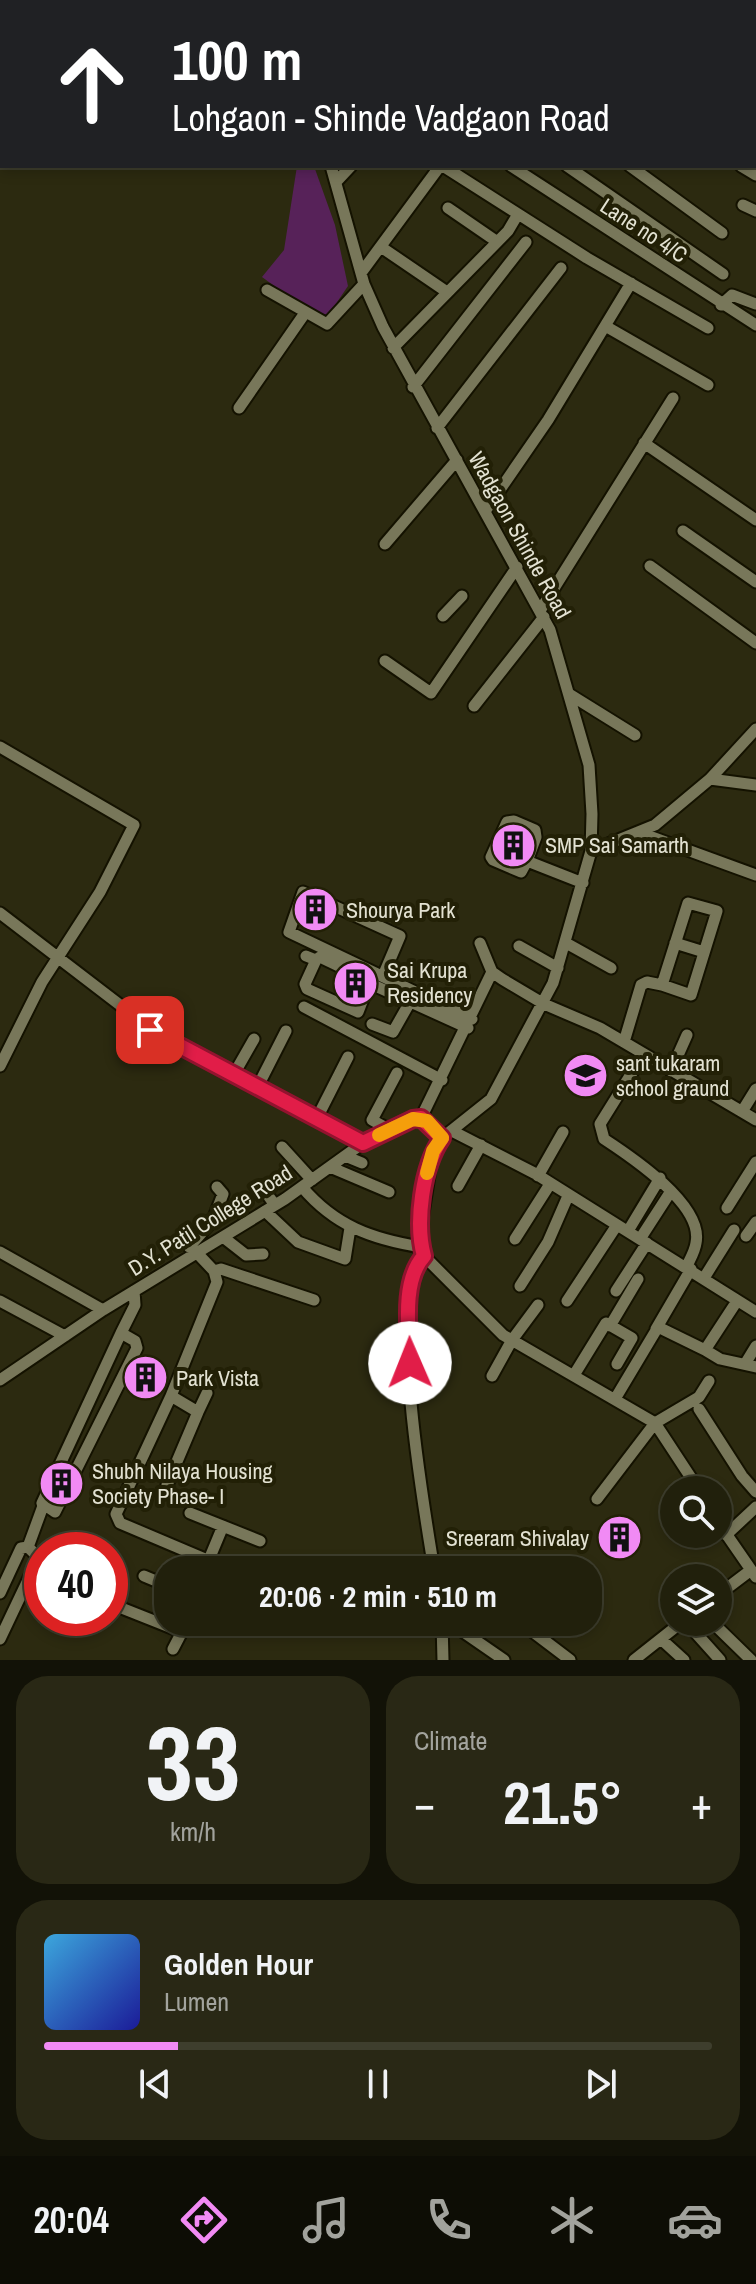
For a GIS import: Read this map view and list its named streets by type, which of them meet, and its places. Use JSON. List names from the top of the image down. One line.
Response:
{"streets":{"street":["Lane no 4/C","Wadgaon Shinde Road","D.Y. Patil College Road"]},"places":{"building":["SMP Sai Samarth","Shourya Park","Sai Krupa Residency","Park Vista","Shubh Nilaya Housing Society Phase- I","Sreeram Shivalay"],"school or university":["sant tukaram school graund"]},"page":{"turn":["100 m","Lohgaon - Shinde Vadgaon Road"],"limit":"40","trip":"20:06 · 2 min · 510 m","tile":[["33","km/h"],"Climate"],"heat":["−","21.5°","+"],"song":["Golden Hour","Lumen"],"tabs":"20:04"}}
